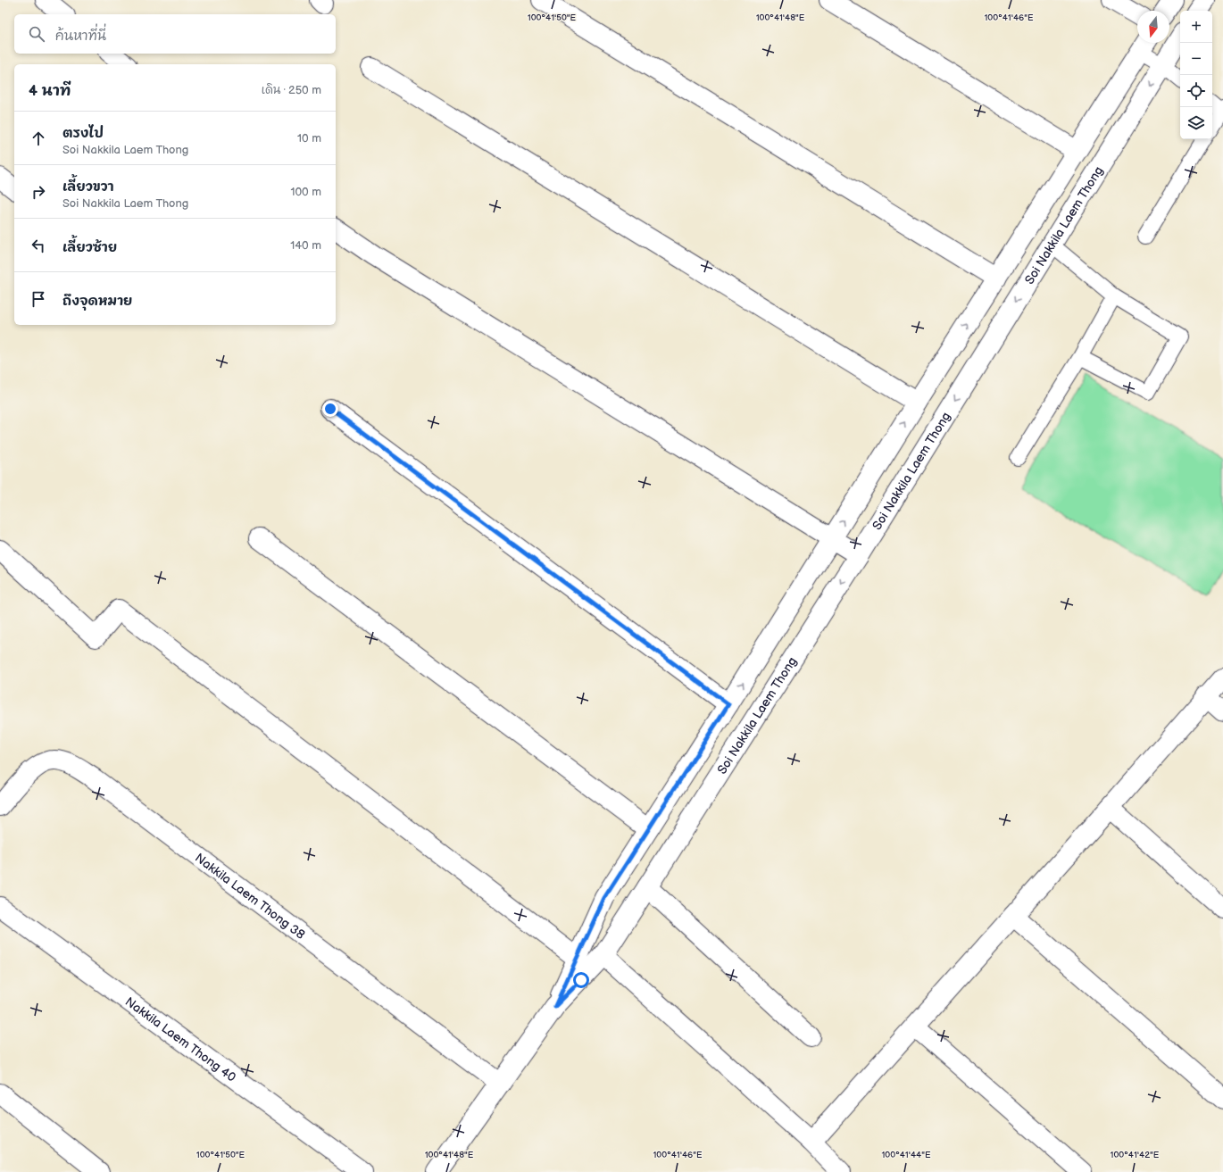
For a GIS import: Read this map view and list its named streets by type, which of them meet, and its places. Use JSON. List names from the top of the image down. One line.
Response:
{"streets":{"street":["Soi Nakkila Laem Thong","Nakkila Laem Thong 38","Nakkila Laem Thong 40"]},"crossings":[["Soi Nakkila Laem Thong","Nakkila Laem Thong 38"]],"north":"bottom","page":{"map_buttons":["+","−"],"search":"ค้นหาที่นี่","heading":["4 นาที","เดิน · 250 m"],"list":[["ตรงไป","Soi Nakkila Laem Thong","10 m"],["เลี้ยวขวา","Soi Nakkila Laem Thong","100 m"],["เลี้ยวซ้าย","140 m"],"ถึงจุดหมาย"]},"coordinates":["100°41'50\"E","100°41'48\"E","100°41'46\"E","100°41'44\"E","100°41'42\"E"]}
